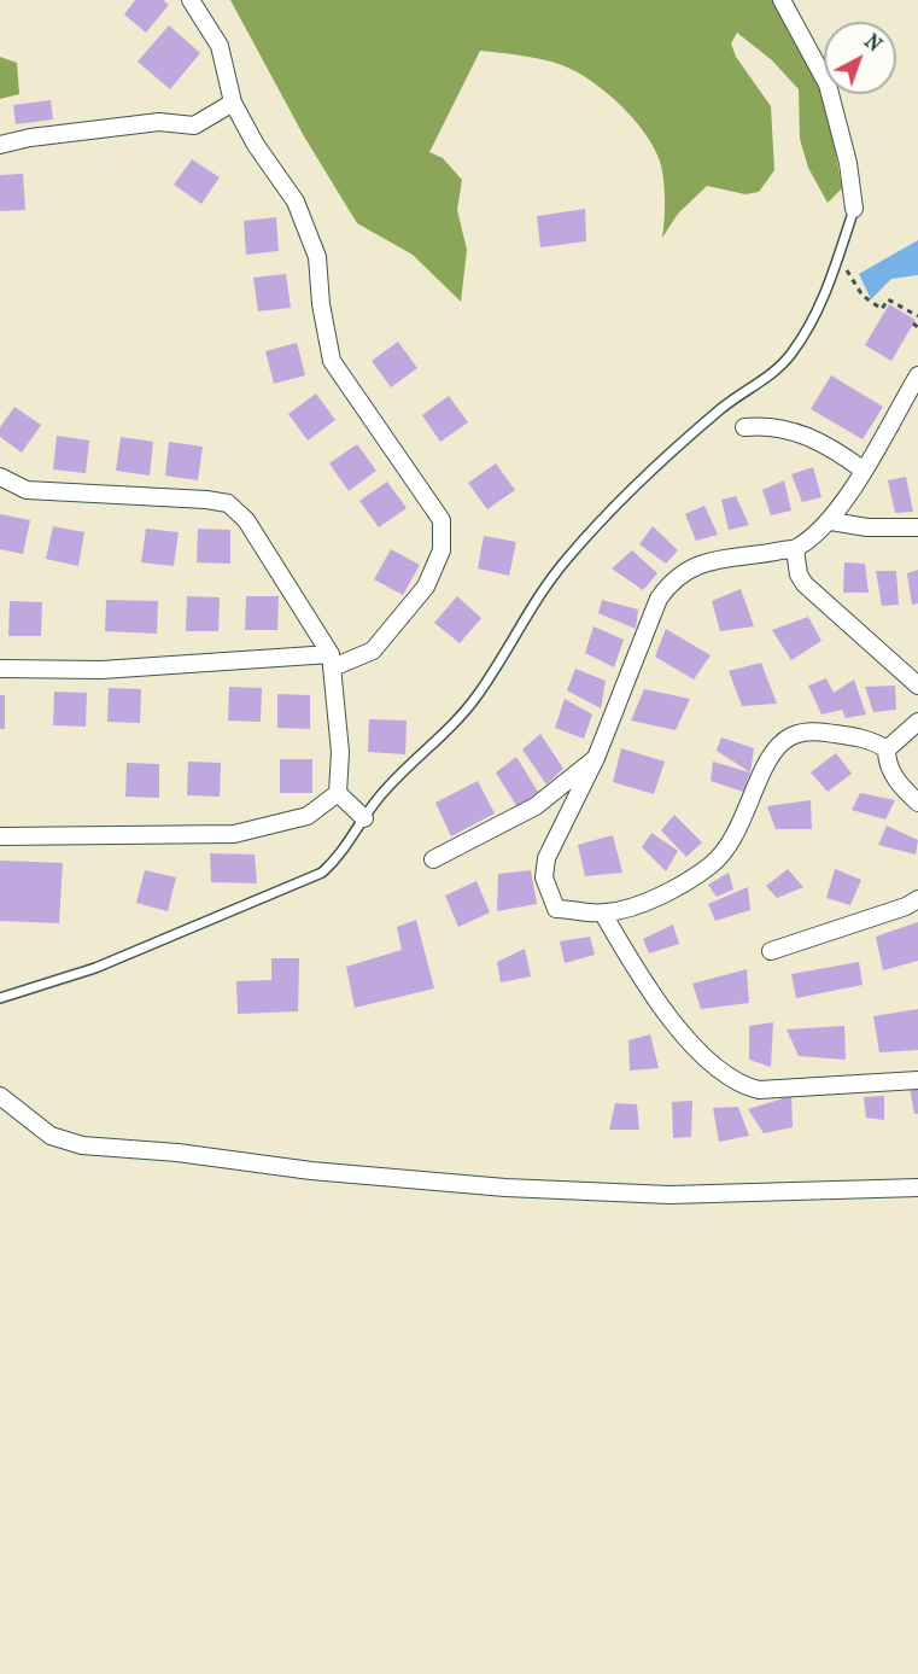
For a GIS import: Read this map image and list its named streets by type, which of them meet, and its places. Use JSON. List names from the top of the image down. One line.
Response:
{"north":"top right"}
